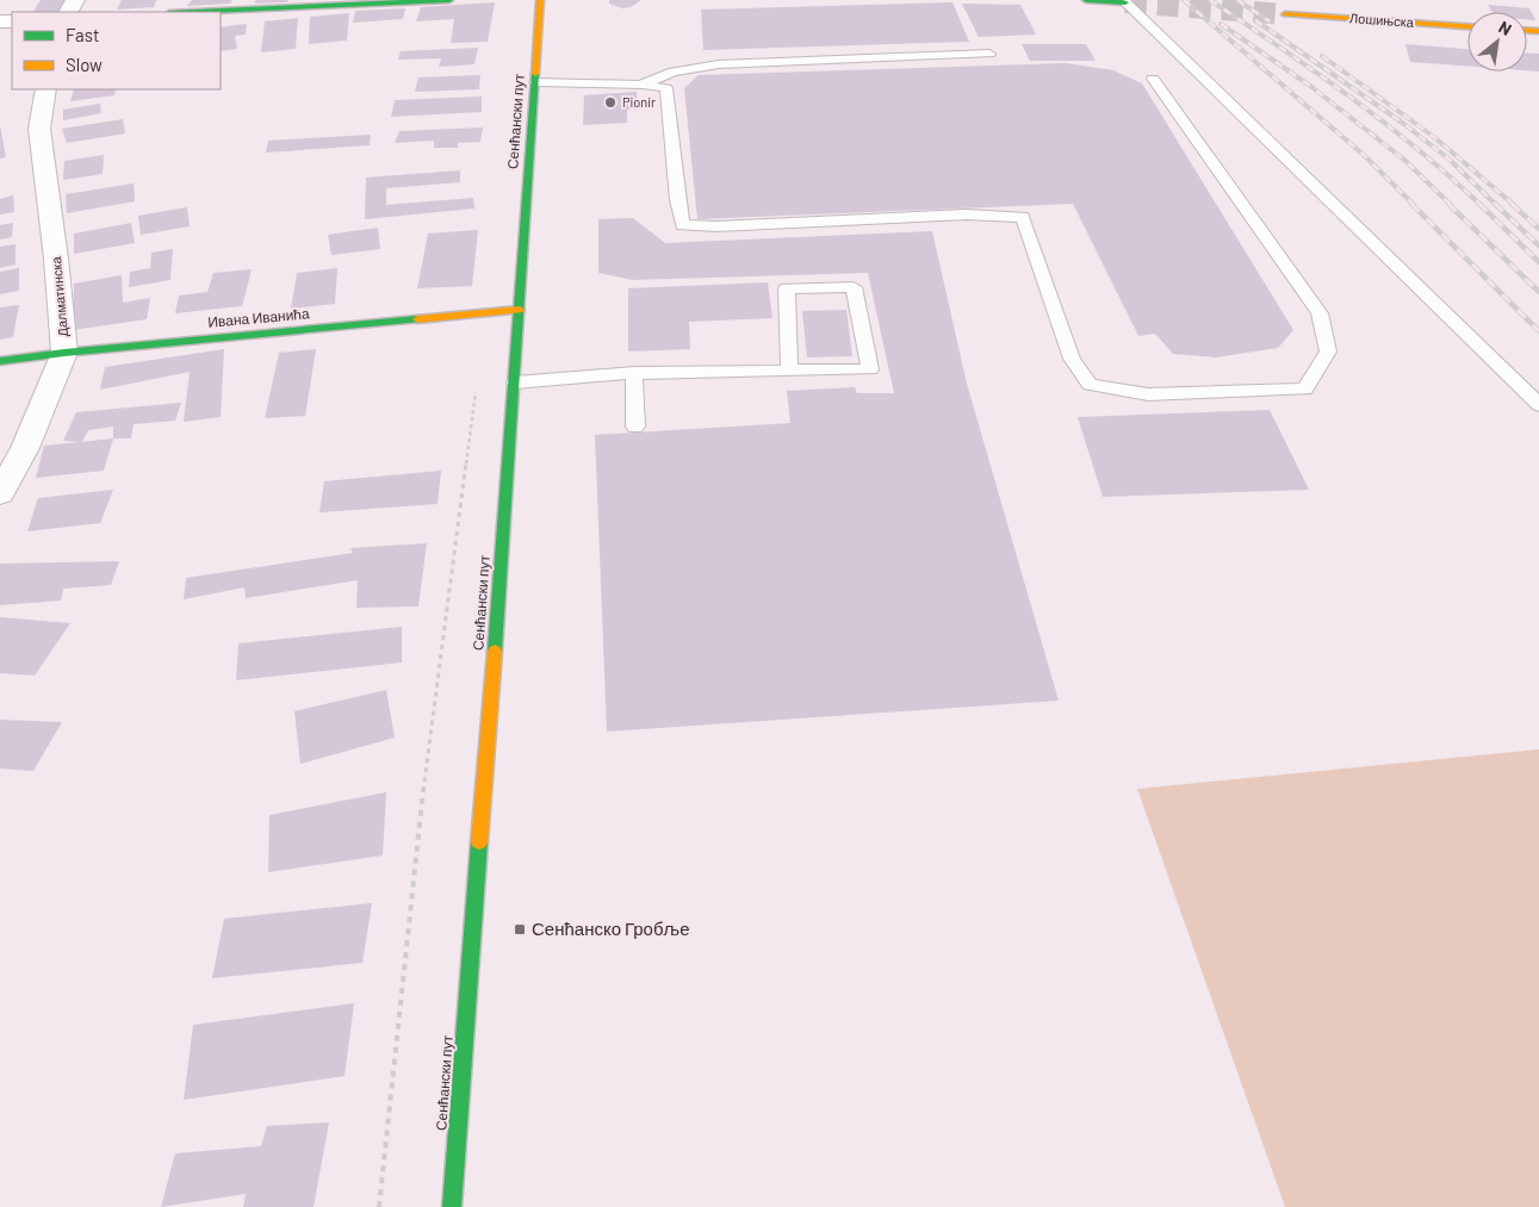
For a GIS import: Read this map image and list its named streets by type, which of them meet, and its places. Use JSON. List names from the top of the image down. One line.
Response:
{"streets":{"main road":["Лошињска","Сенћански пут","Ивана Иванића"],"street":["Далматинска"]},"crossings":[["Сенћански пут","Ивана Иванића"],["Далматинска","Ивана Иванића"]],"places":{"other":["Pionir"],"transit":["Сенћанско Гробље"]},"legend":["Fast","Slow"],"north":"top right"}
